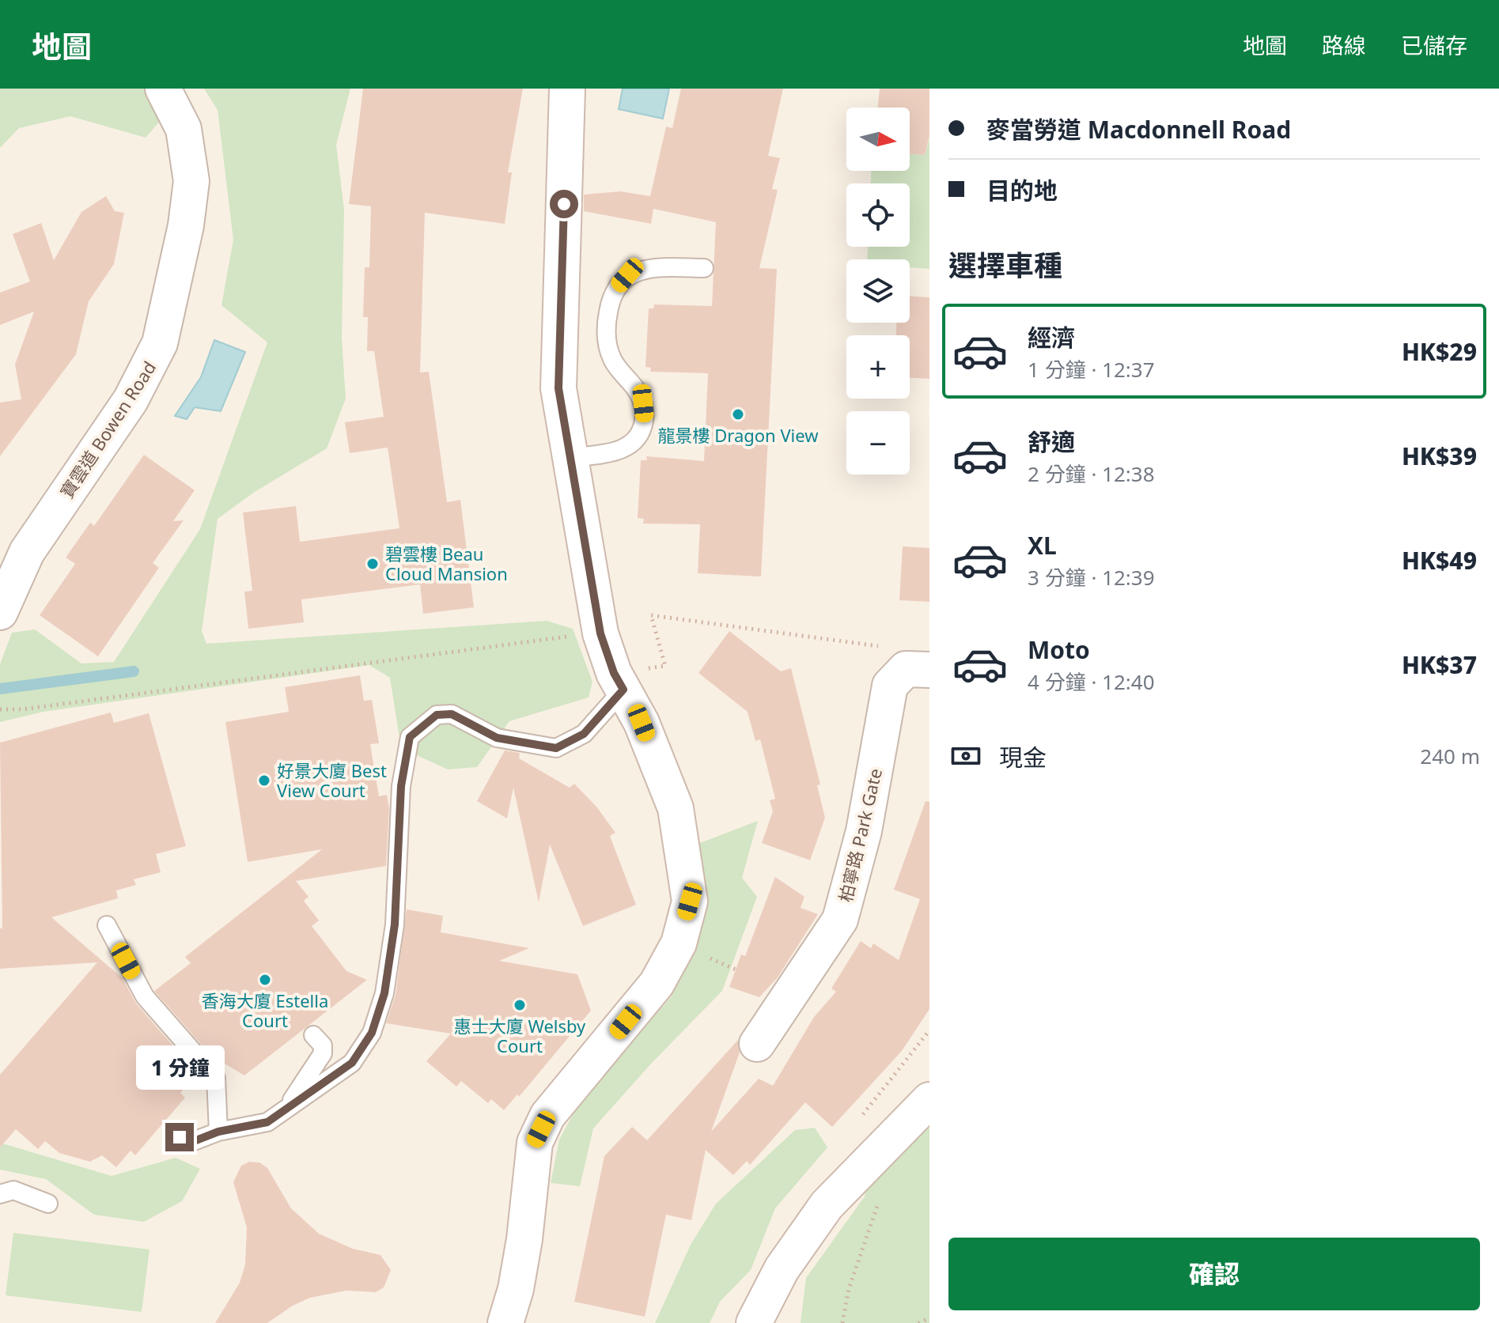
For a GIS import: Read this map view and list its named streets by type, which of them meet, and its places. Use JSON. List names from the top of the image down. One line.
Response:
{"streets":{"street":["寶雲道 Bowen Road","柏寧路 Park Gate"]},"places":["龍景樓 Dragon View","碧雲樓 Beau Cloud Mansion","好景大廈 Best View Court","香海大廈 Estella Court","惠士大廈 Welsby Court"],"north":"right","page":{"header":"地圖","nav":["地圖","路線","已儲存"],"banner":["麥當勞道 Macdonnell Road","目的地"],"map_buttons":["+","−"],"heading":"選擇車種","list":[{"name":"經濟","note":"1 分鐘 · 12:37","value":"HK$29"},{"name":"舒適","note":"2 分鐘 · 12:38","value":"HK$39"},{"name":"XL","note":"3 分鐘 · 12:39","value":"HK$49"},{"name":"Moto","note":"4 分鐘 · 12:40","value":"HK$37"}],"pay":["現金","240 m"],"bubble":"1 分鐘","buttons":"確認"}}
